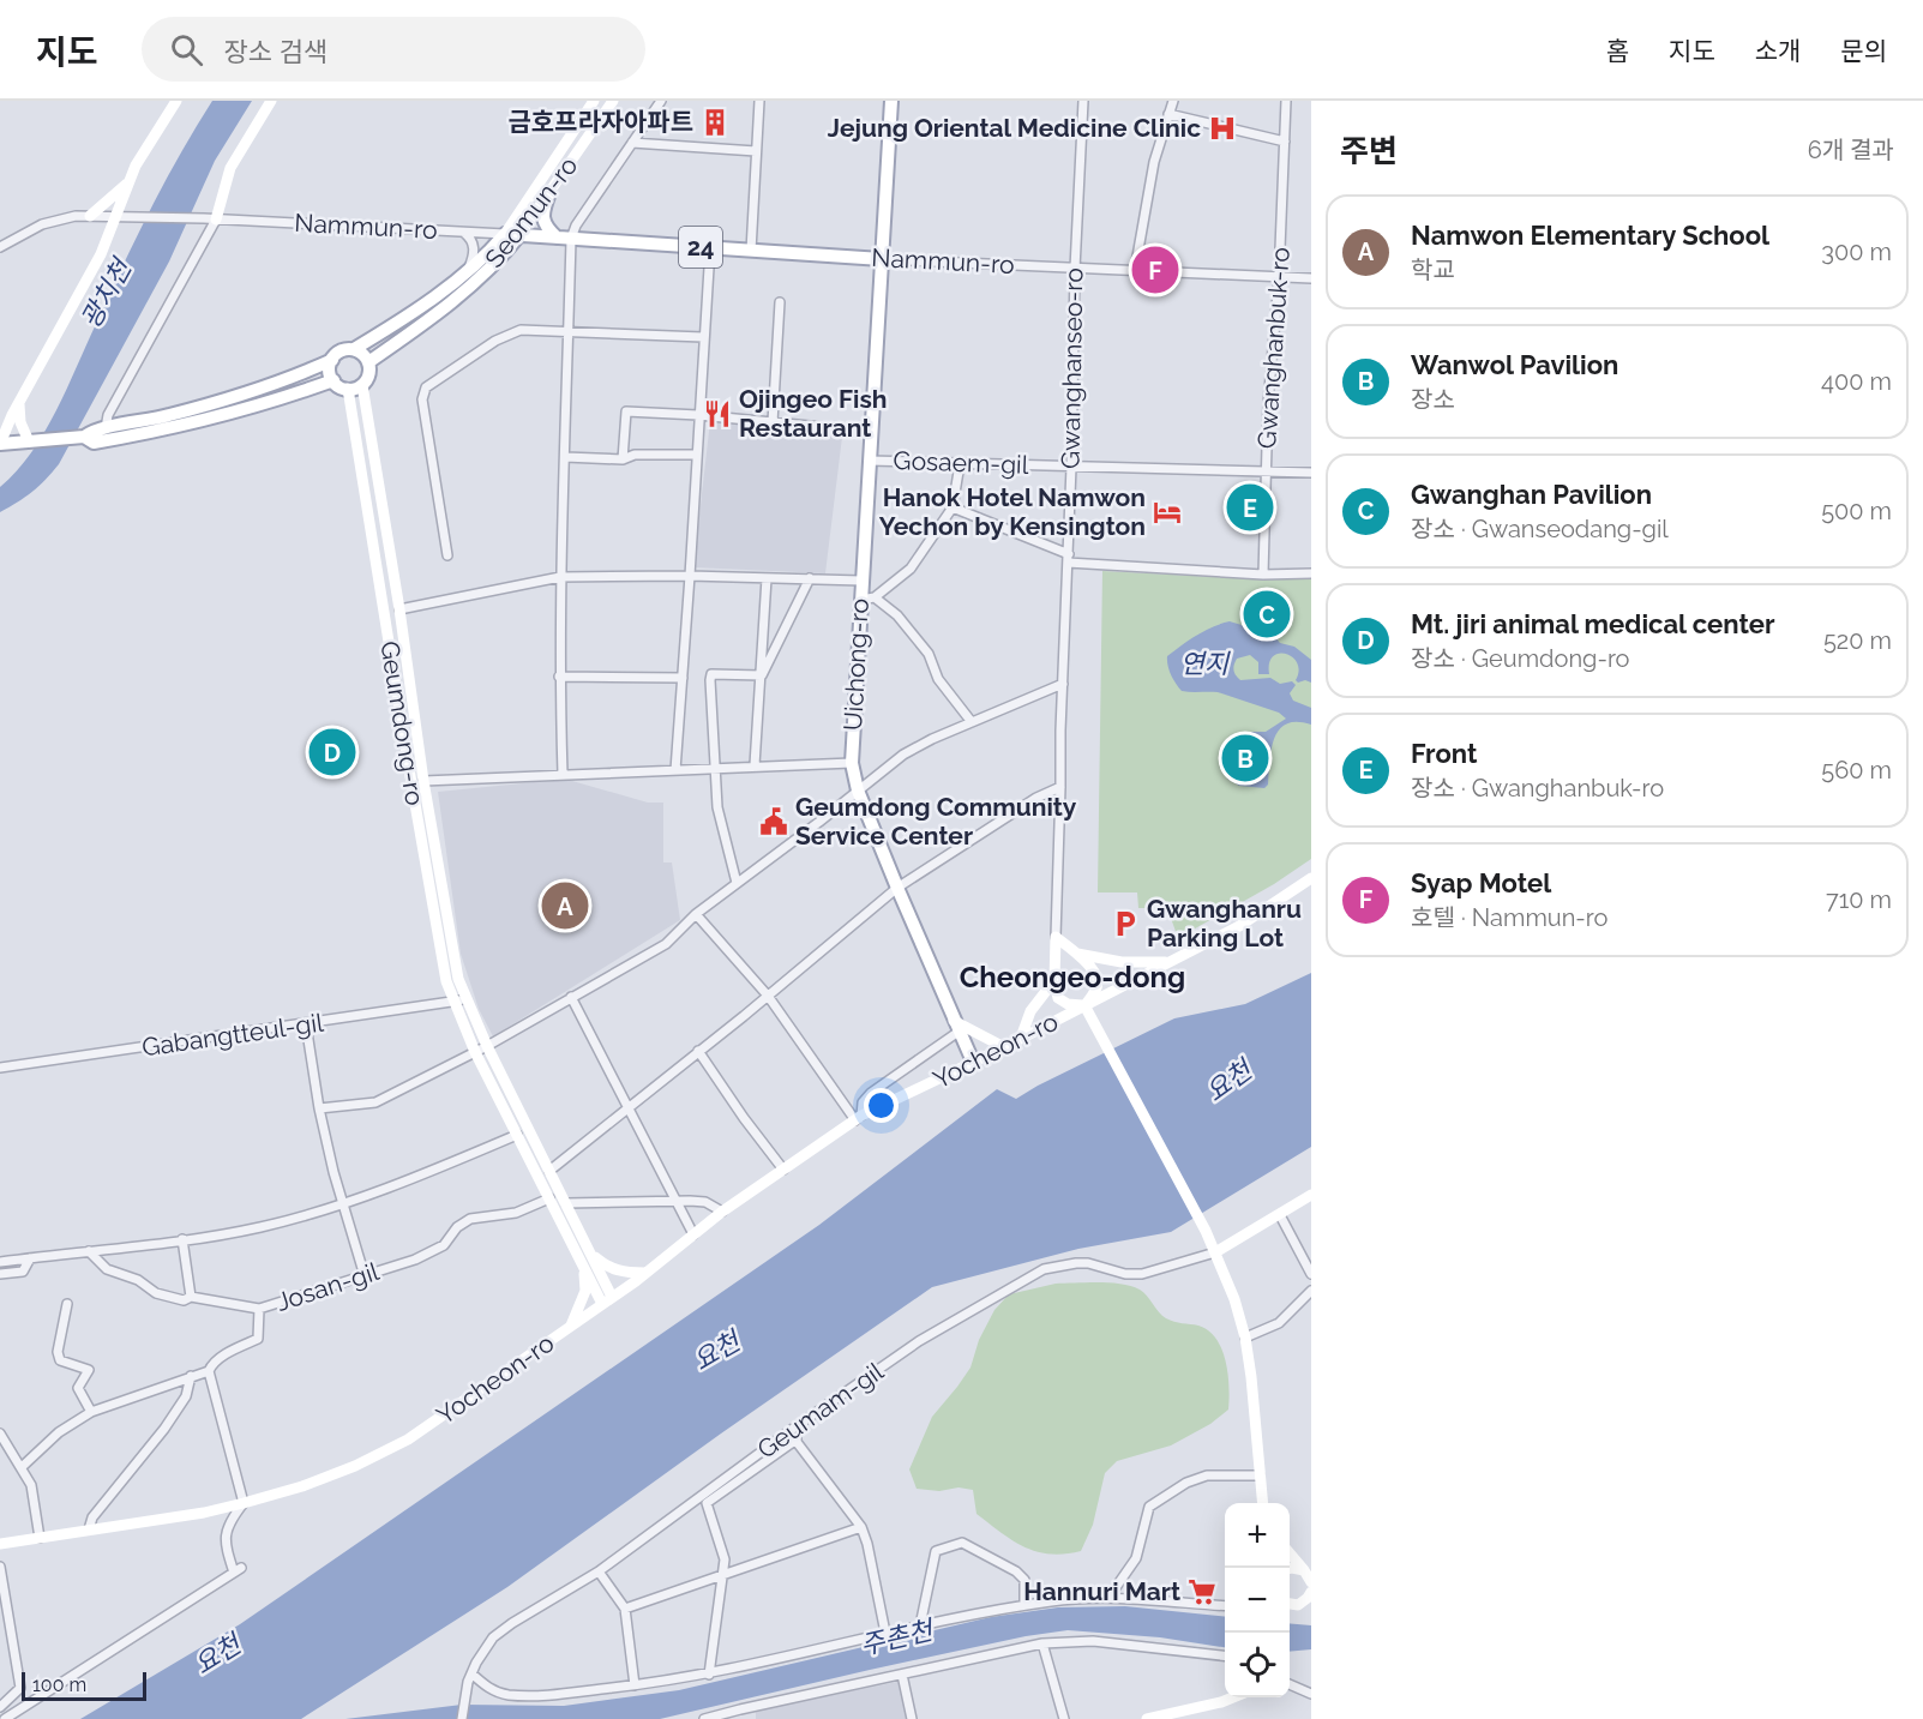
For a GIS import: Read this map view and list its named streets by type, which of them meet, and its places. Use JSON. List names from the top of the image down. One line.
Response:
{"streets":{"main road":["Seomun-ro","Nammun-ro","24","Uichong-ro","Geumdong-ro"],"street":["Gwanghanbuk-ro","Gwanghanseo-ro","Gosaem-gil","Gabangtteul-gil","Yocheon-ro","Josan-gil","Geumam-gil"]},"crossings":[["Seomun-ro","Nammun-ro"],["Seomun-ro","Geumdong-ro"],["Nammun-ro","Gwanghanbuk-ro"],["Nammun-ro","Gwanghanseo-ro"],["Nammun-ro","Uichong-ro"],["Gwanghanbuk-ro","Gosaem-gil"],["Gwanghanseo-ro","Gosaem-gil"],["Gosaem-gil","Uichong-ro"],["Uichong-ro","Yocheon-ro"],["Geumdong-ro","Gabangtteul-gil"],["Geumdong-ro","Yocheon-ro"],["Geumdong-ro","Josan-gil"]],"districts":["Cheongeo-dong"],"water":["광치천","연지","요천","주촌천"],"places":{"building":["금호프라자아파트"],"hospital":["Jejung Oriental Medicine Clinic"],"restaurant":["Ojingeo Fish Restaurant"],"hotel":["Hanok Hotel Namwon Yechon by Kensington"],"public building":["Geumdong Community Service Center"],"parking":["Gwanghanru Parking Lot"],"supermarket":["Hannuri Mart"]},"scale_bar":"100 m","page":{"header":"지도","search":"장소 검색","nav":["홈","지도","소개","문의"],"heading":["주변","6개 결과"],"list":[{"mark":"A","name":"Namwon Elementary School","note":"학교","value":"300 m"},{"mark":"B","name":"Wanwol Pavilion","note":"장소","value":"400 m"},{"mark":"C","name":"Gwanghan Pavilion","note":"장소 · Gwanseodang-gil","value":"500 m"},{"mark":"D","name":"Mt. jiri animal medical center","note":"장소 · Geumdong-ro","value":"520 m"},{"mark":"E","name":"Front","note":"장소 · Gwanghanbuk-ro","value":"560 m"},{"mark":"F","name":"Syap Motel","note":"호텔 · Nammun-ro","value":"710 m"}],"pins":["F","E","C","D","B","A"],"map_buttons":["+","−"],"scale":"100 m"}}
